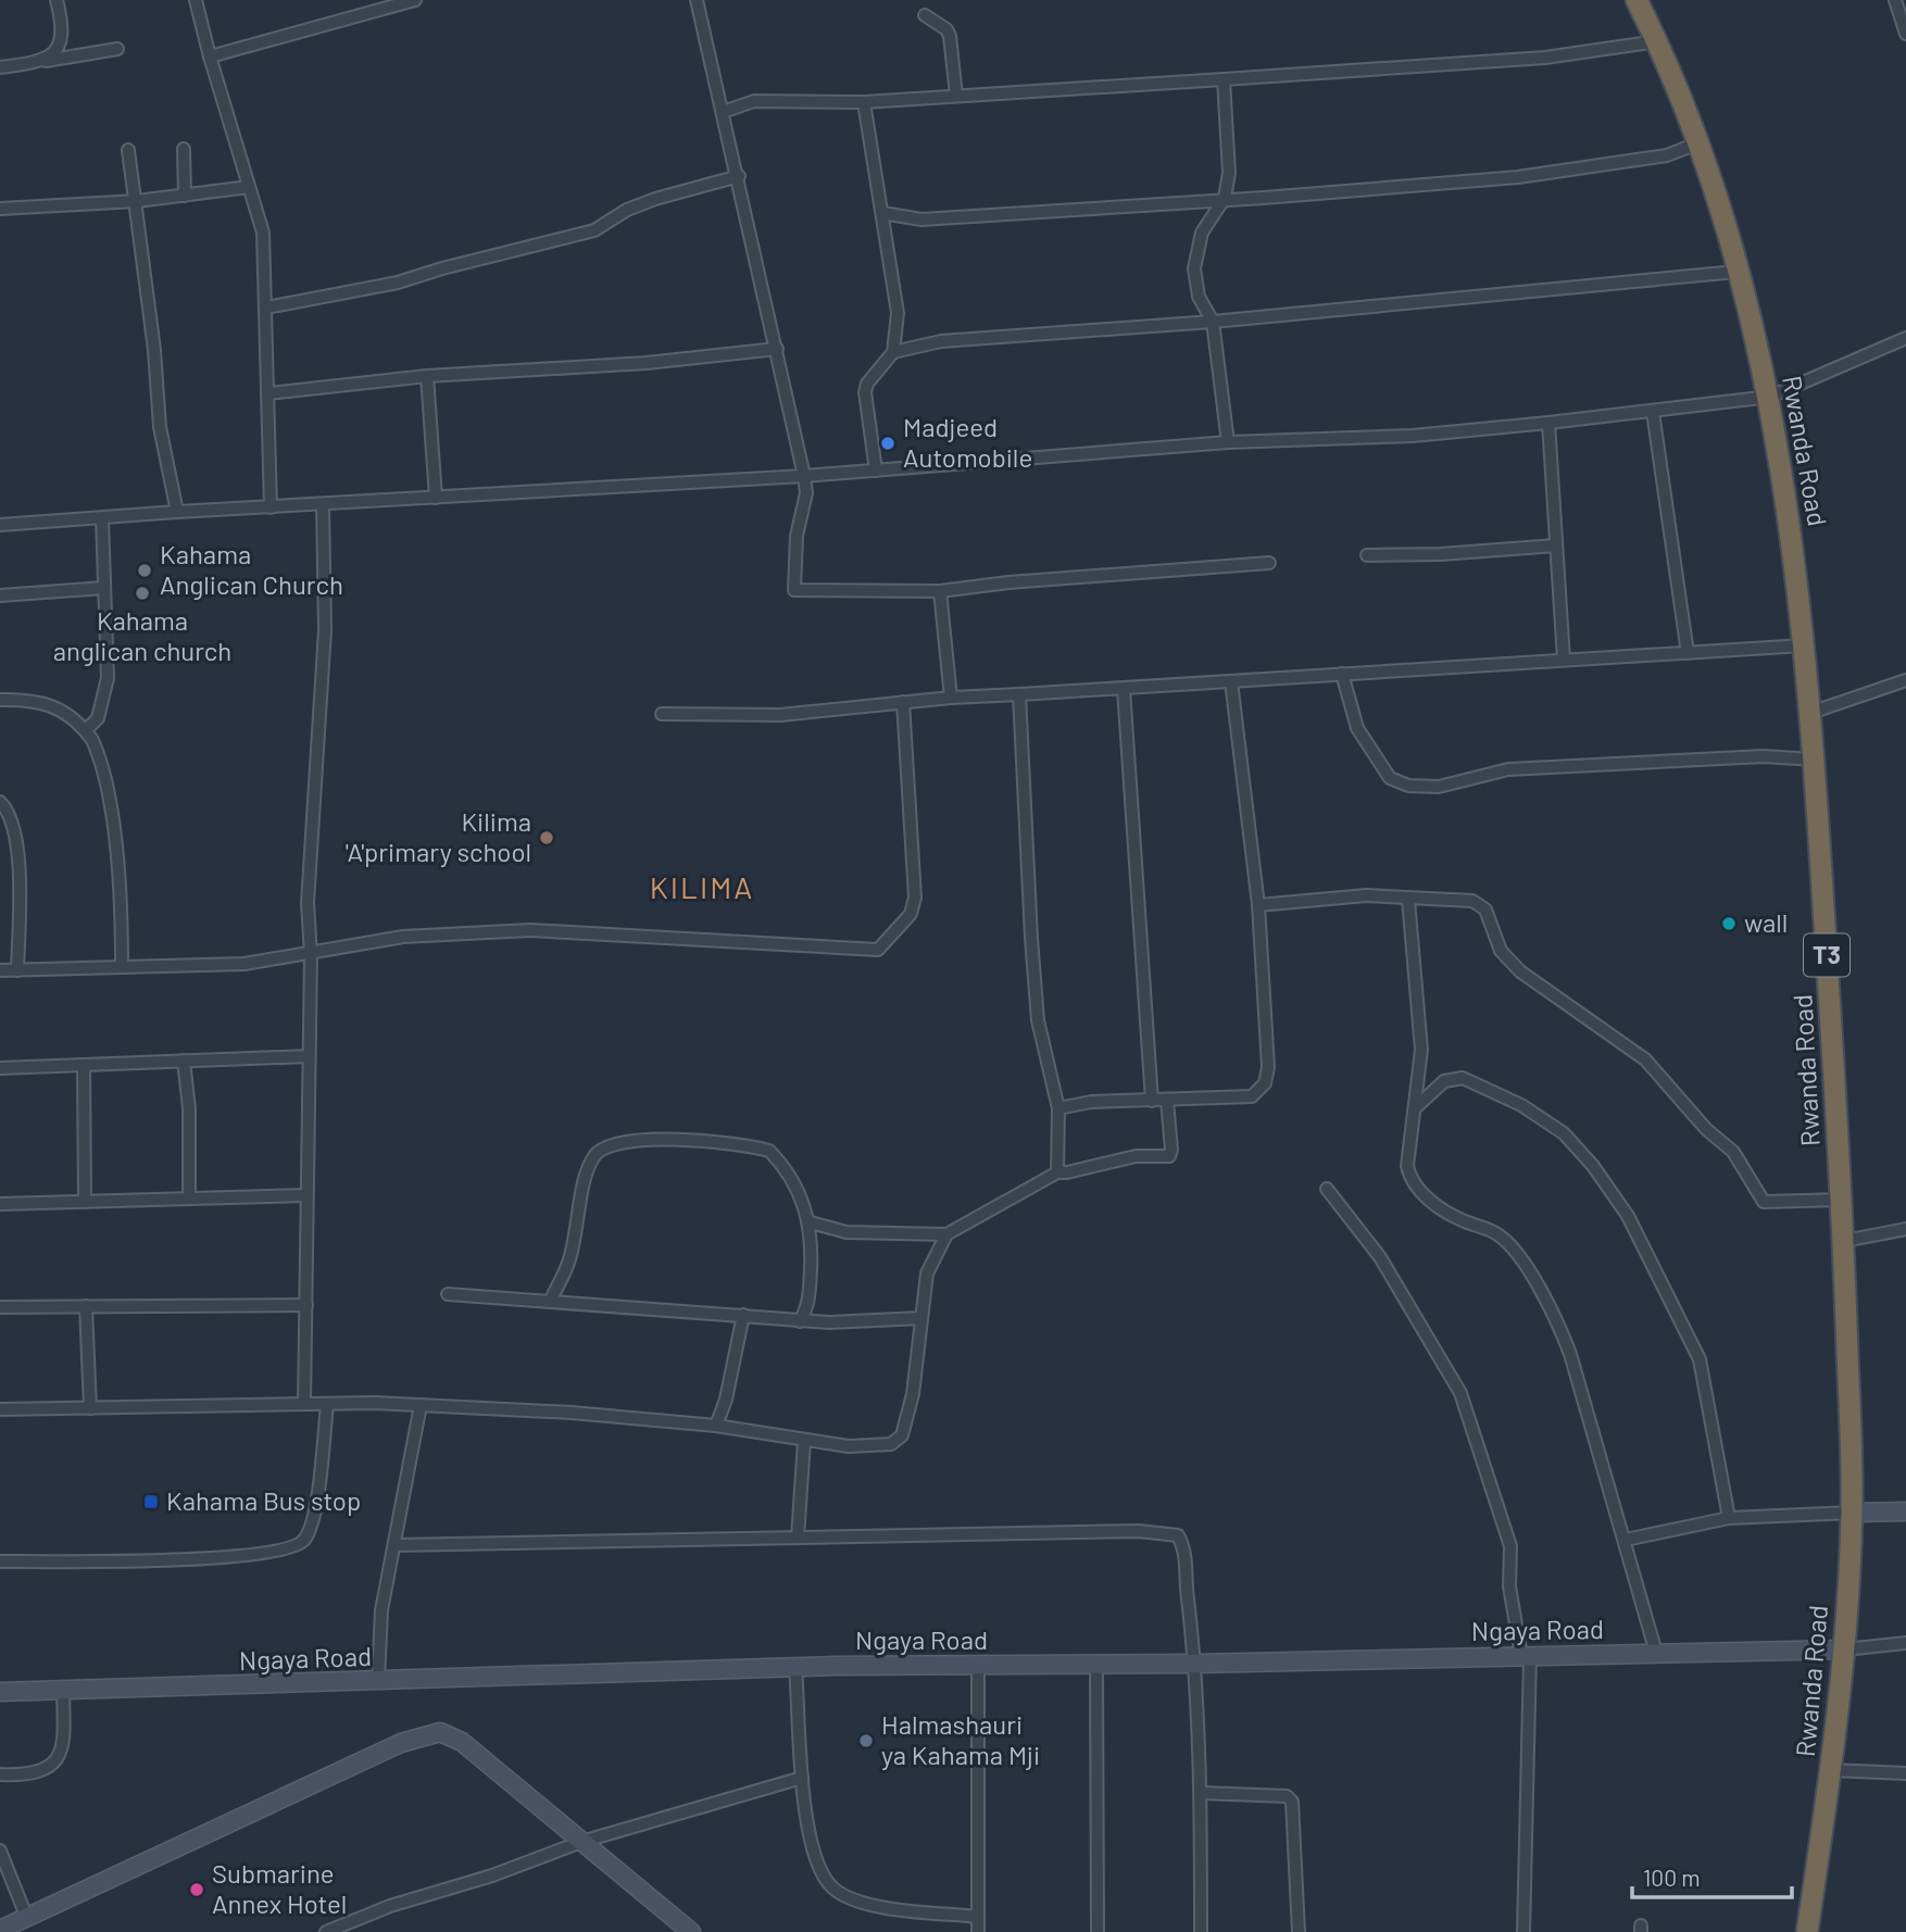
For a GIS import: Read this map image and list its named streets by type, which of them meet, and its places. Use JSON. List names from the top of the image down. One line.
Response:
{"streets":{"highway":["Rwanda Road","T3"],"street":["Ngaya Road"]},"crossings":[["Rwanda Road","Ngaya Road"]],"districts":["KILIMA"],"places":{"other":["Madjeed Automobile","Kahama Anglican Church","Kahama anglican church","Kilima 'A'primary school","wall","Halmashauri ya Kahama Mji","Submarine Annex Hotel"],"transit":["Kahama Bus stop"]},"scale_bar":"100 m"}
